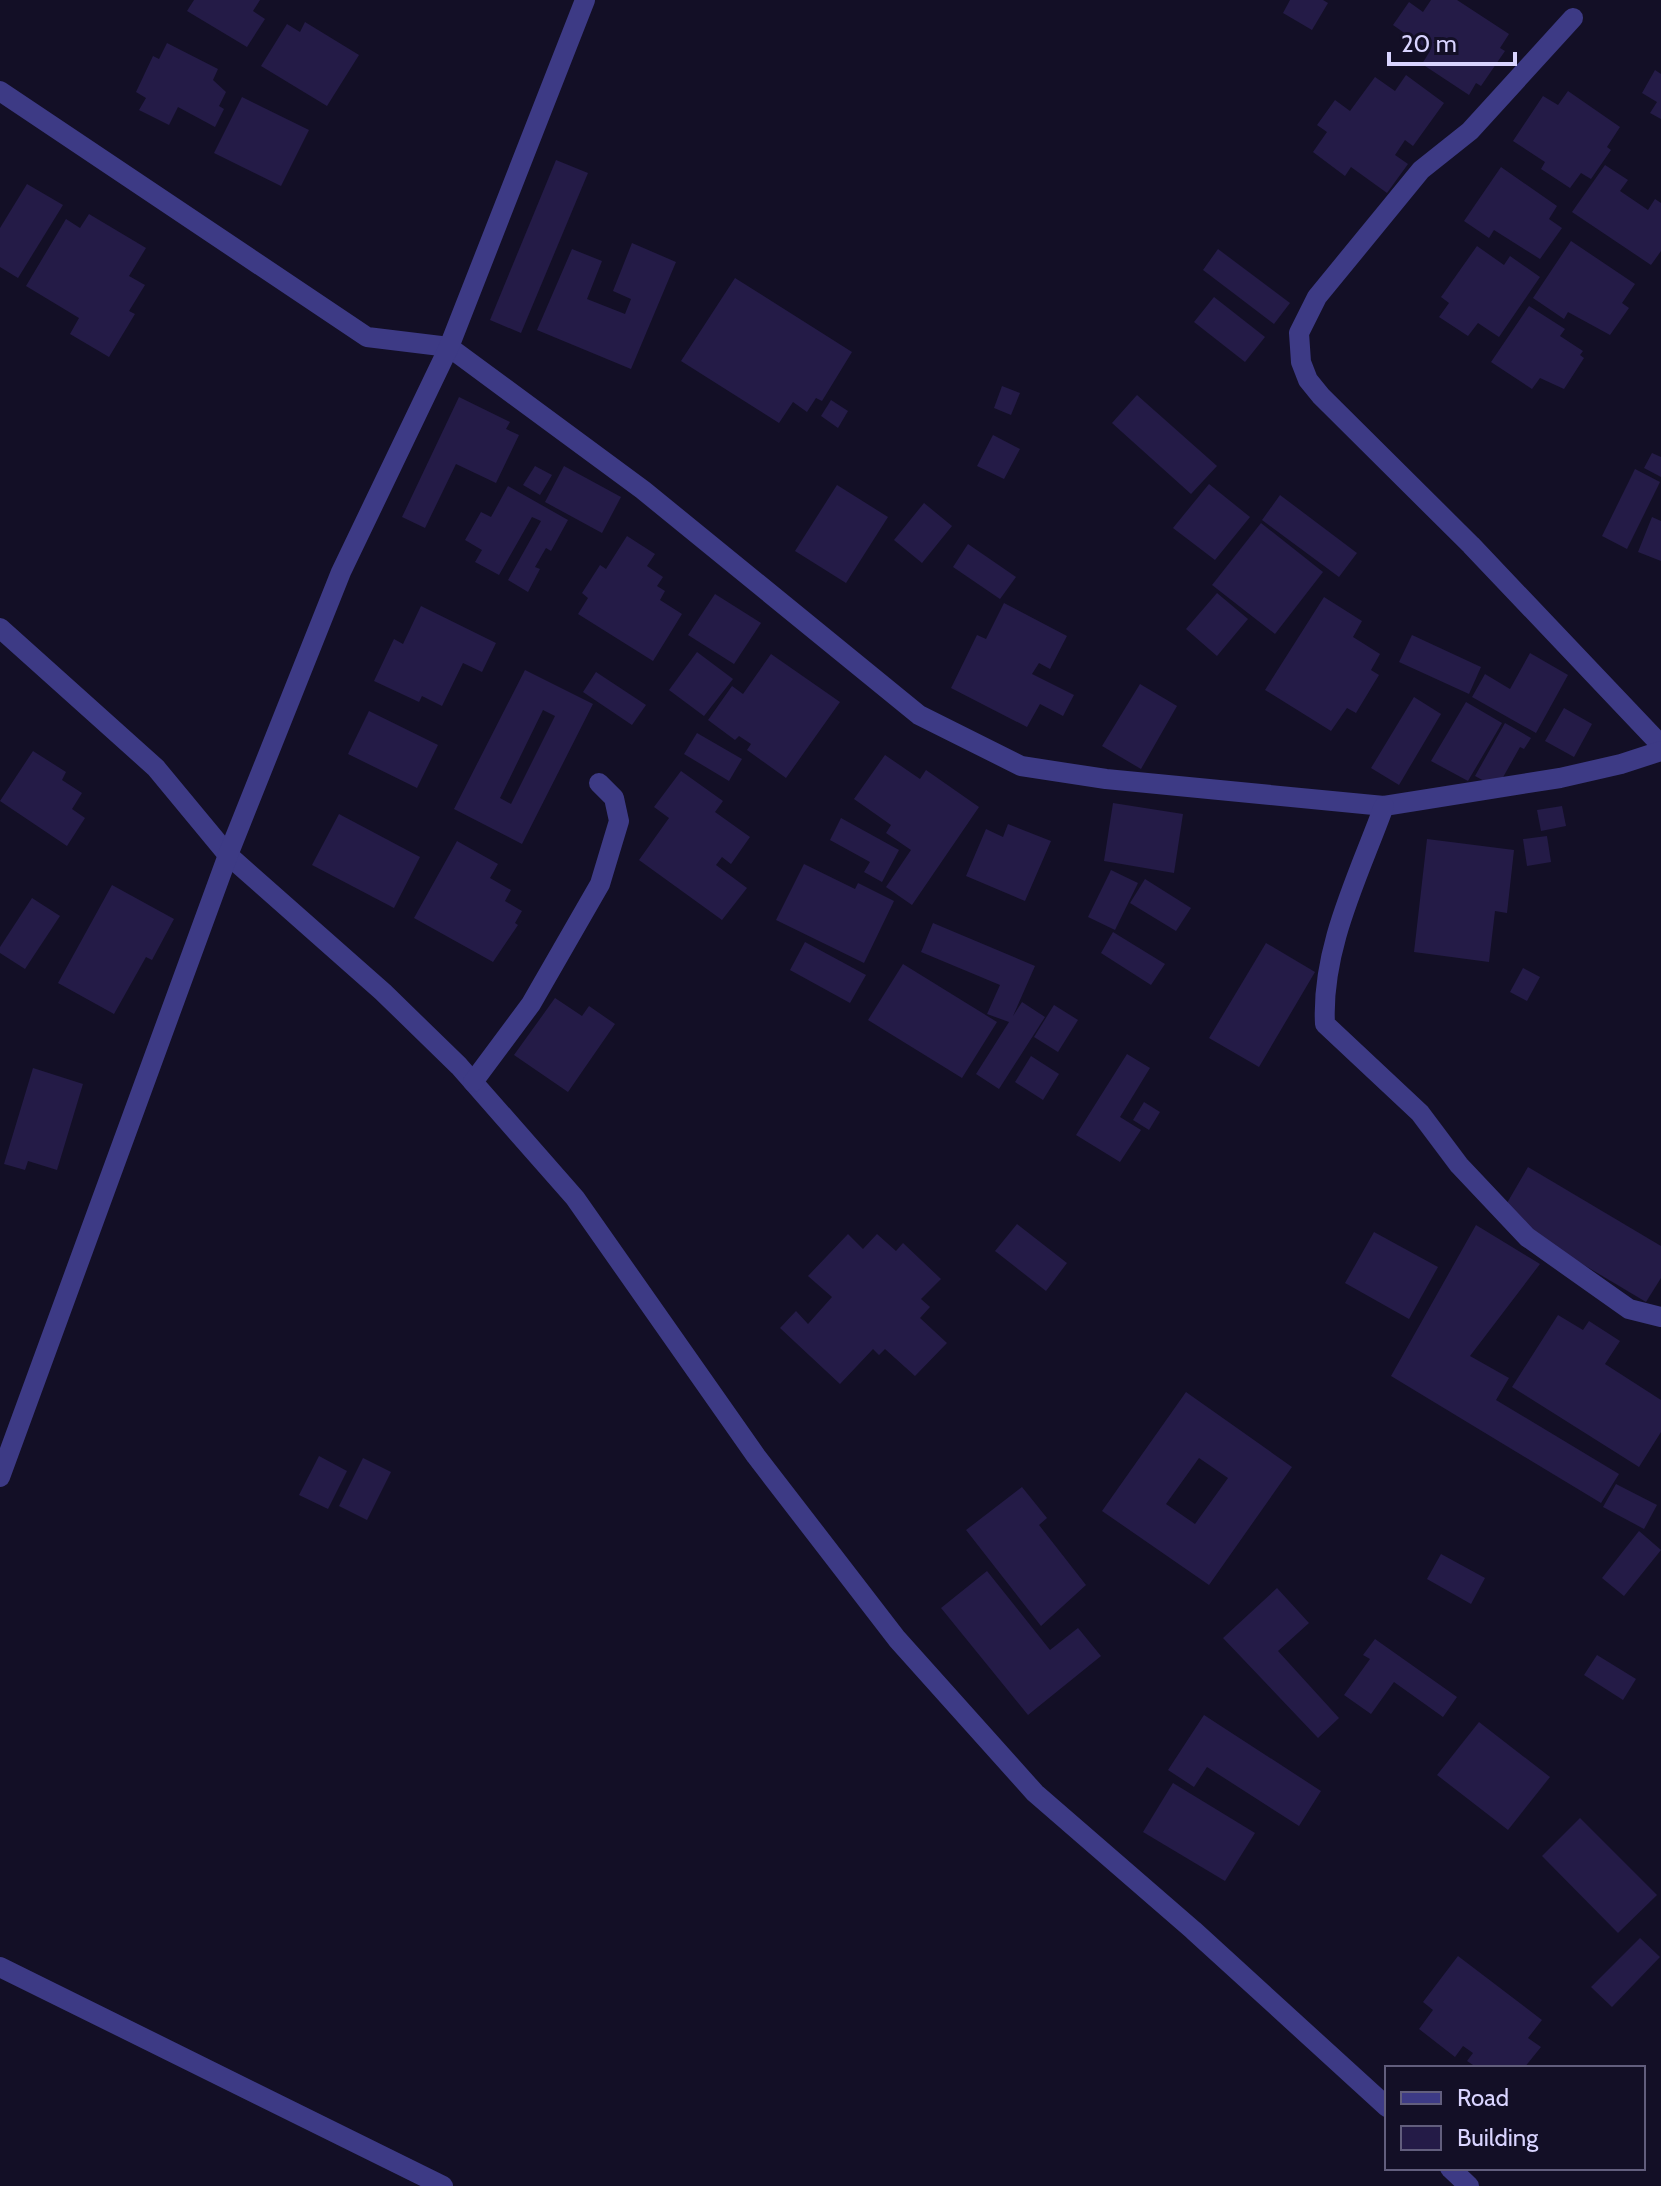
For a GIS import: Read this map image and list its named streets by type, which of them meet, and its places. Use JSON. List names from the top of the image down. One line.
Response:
{"legend":["Road","Building"],"scale_bar":"20 m"}
